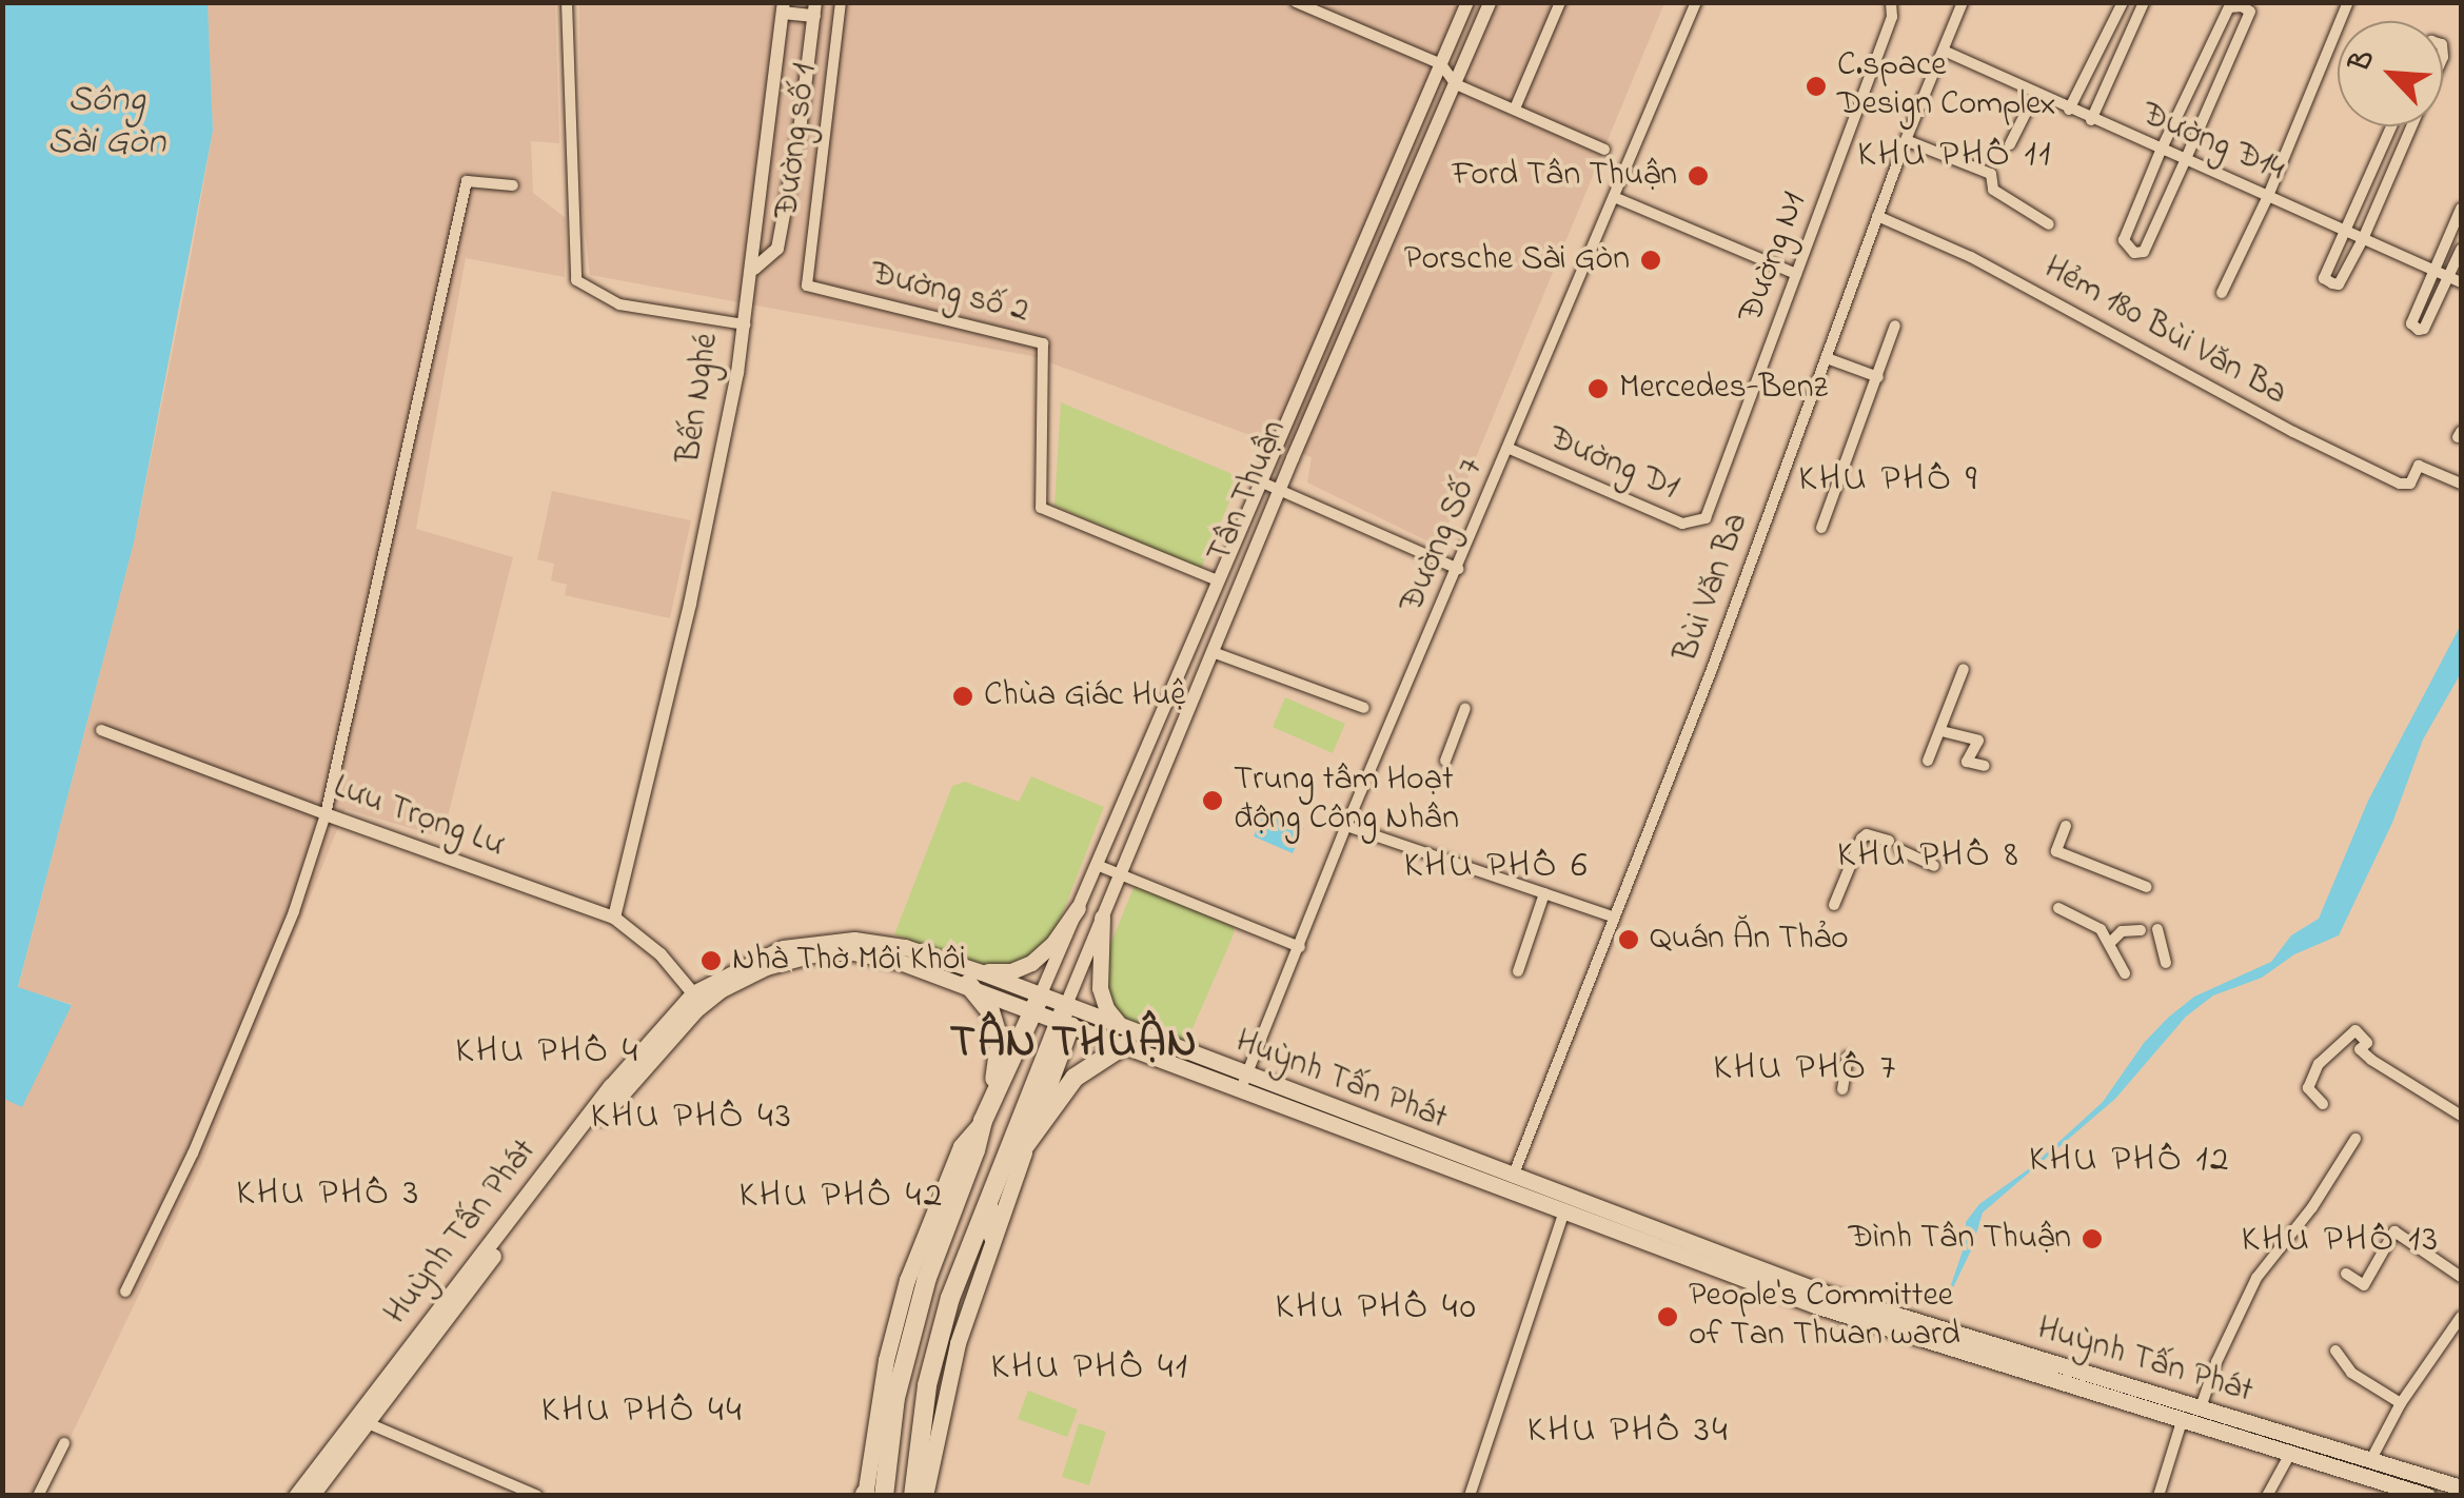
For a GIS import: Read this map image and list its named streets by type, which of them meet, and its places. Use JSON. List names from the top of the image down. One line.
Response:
{"streets":{"main road":["Huỳnh Tấn Phát"],"street":["Đường số 1","Đường Đ14","Đường N1","Đường số 2","Hẻm 180 Bùi Văn Ba","Bến Nghé","Đường D1","Tân Thuận","Đường Số 7","Bùi Văn Ba","Lưu Trọng Lư"]},"crossings":[["Đường số 1","Đường số 2"],["Đường Đ14","Bùi Văn Ba"],["Đường N1","Đường D1"],["Đường số 2","Tân Thuận"],["Hẻm 180 Bùi Văn Ba","Bùi Văn Ba"],["Bến Nghé","Lưu Trọng Lư"],["Đường D1","Đường Số 7"],["Tân Thuận","Huỳnh Tấn Phát"],["Đường Số 7","Huỳnh Tấn Phát"],["Bùi Văn Ba","Huỳnh Tấn Phát"],["Lưu Trọng Lư","Huỳnh Tấn Phát"]],"districts":["KHU PHỐ 11","KHU PHỐ 9","KHU PHỐ 8","KHU PHỐ 6","TÂN THUẬN","KHU PHỐ 4","KHU PHỐ 7","KHU PHỐ 43","KHU PHỐ 12","KHU PHỐ 3","KHU PHỐ 42","KHU PHỐ 13","KHU PHỐ 40","KHU PHỐ 41","KHU PHỐ 44","KHU PHỐ 34"],"water":["Sông Sài Gòn"],"places":["C.space Design Complex","Ford Tân Thuận","Porsche Sài Gòn","Mercedes-Benz","Chùa Giác Huệ","Trung tâm Hoạt động Công Nhân","Quán Ăn Thảo","Nhà Thờ Môi Khôi","Đình Tân Thuận","People's Committee of Tan Thuan ward"],"north":"top left"}
